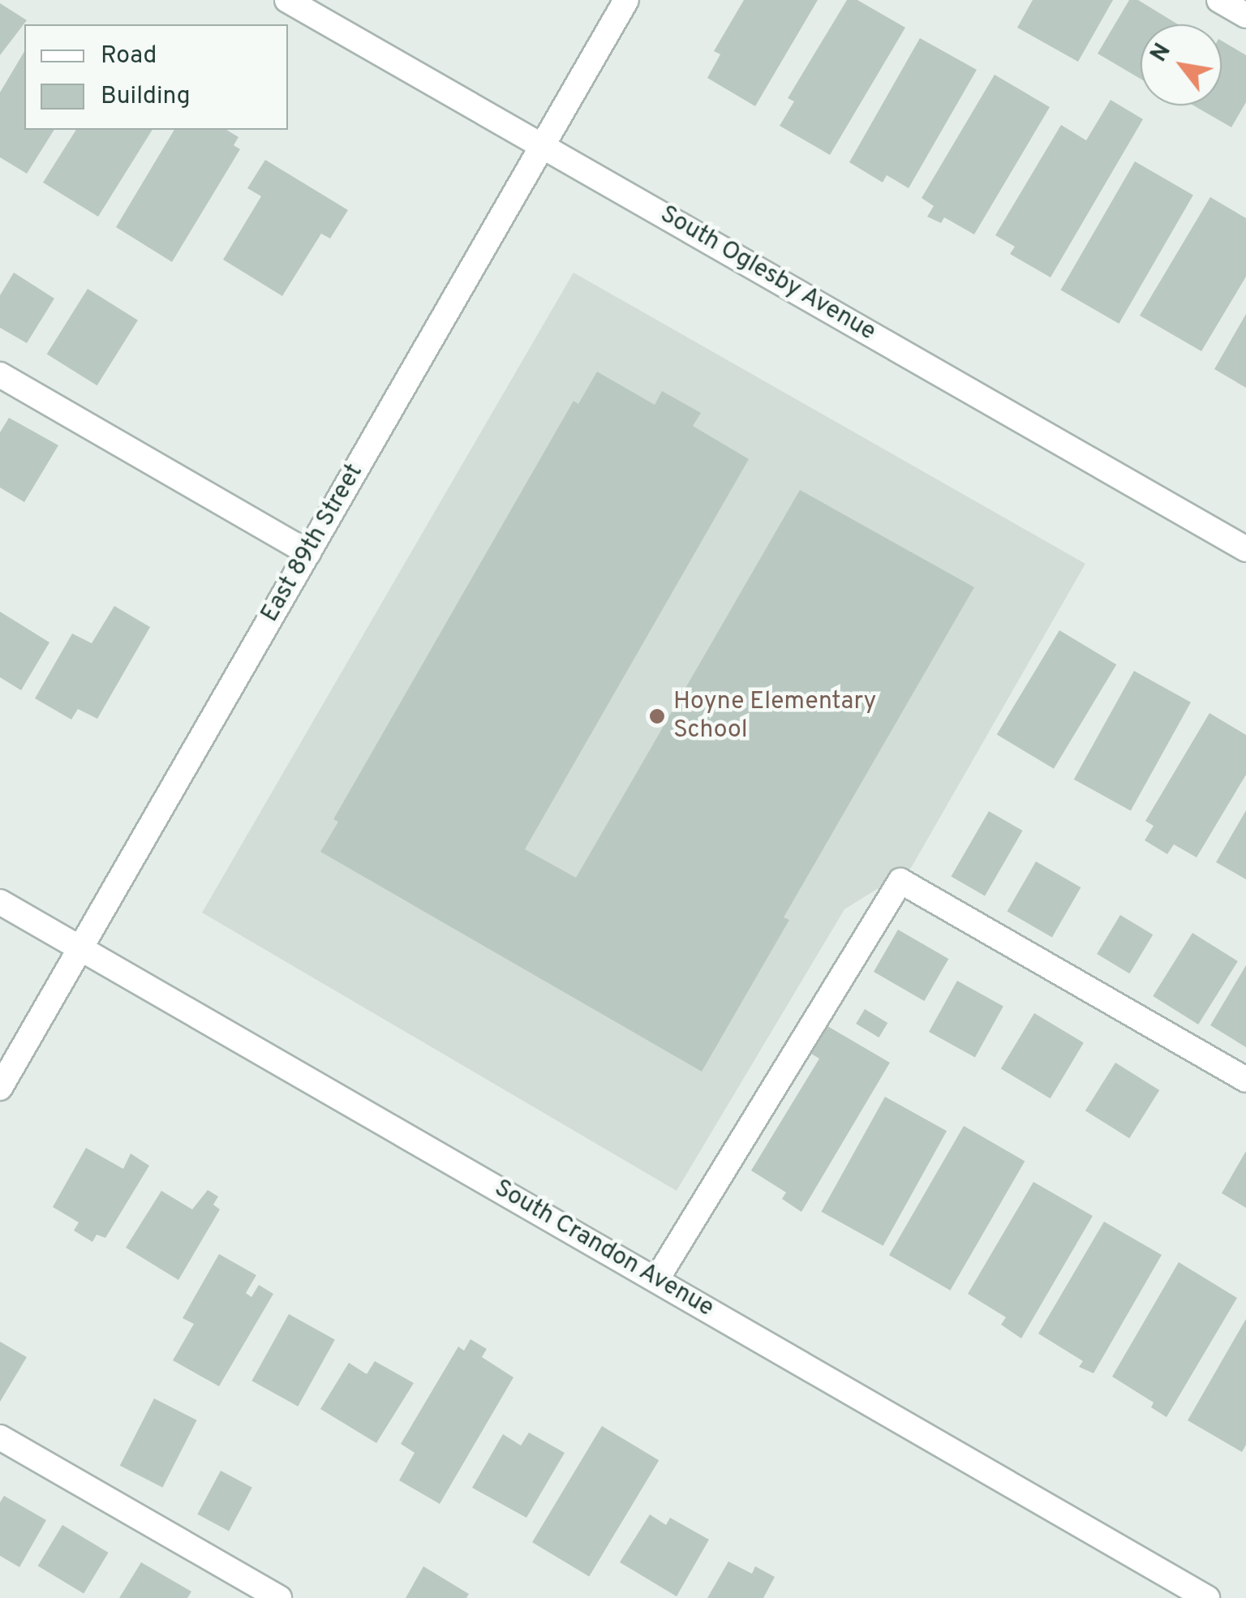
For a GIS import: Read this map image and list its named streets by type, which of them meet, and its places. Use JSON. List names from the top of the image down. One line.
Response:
{"streets":{"street":["South Oglesby Avenue","East 89th Street","South Crandon Avenue"]},"crossings":[["South Oglesby Avenue","East 89th Street"],["East 89th Street","South Crandon Avenue"]],"places":["Hoyne Elementary School"],"legend":["Road","Building"],"north":"top left"}
